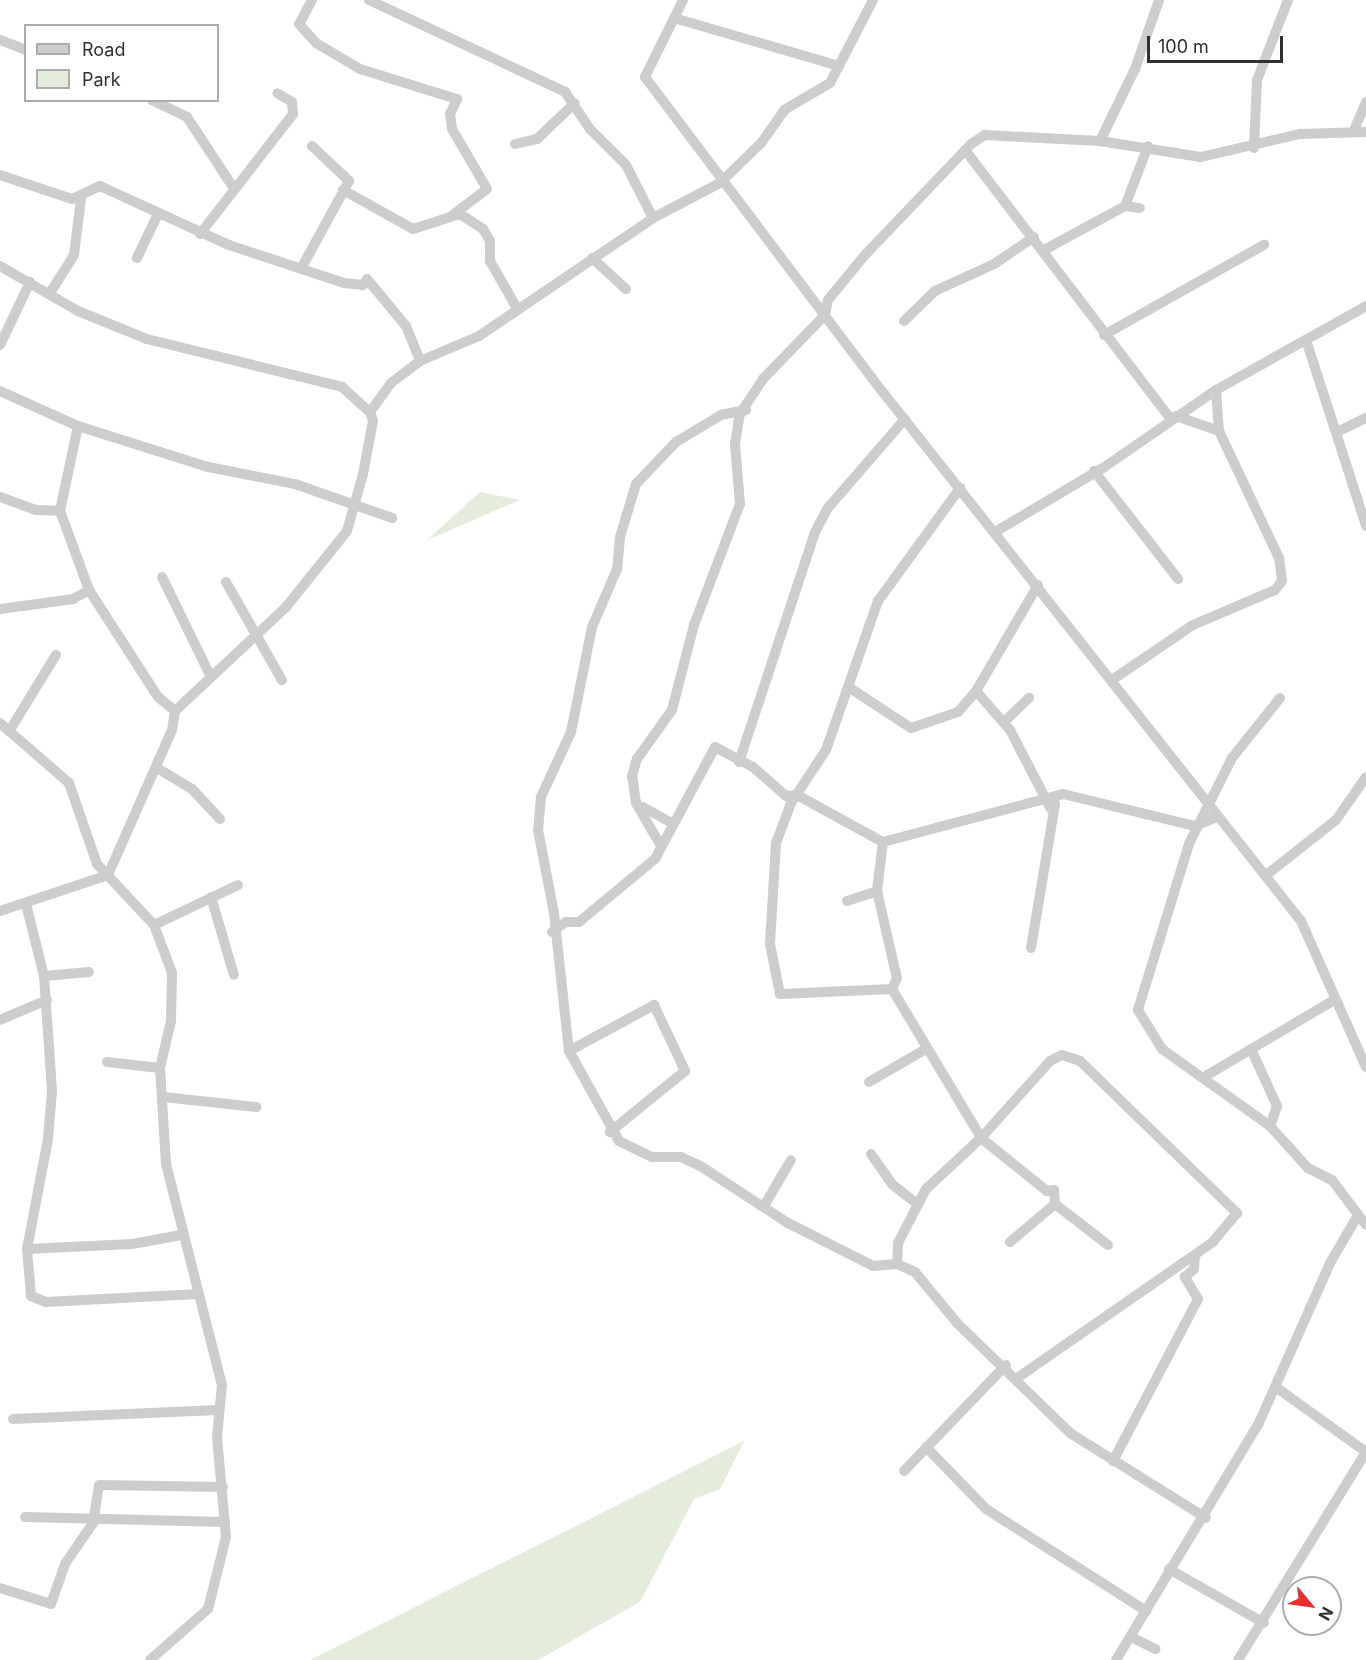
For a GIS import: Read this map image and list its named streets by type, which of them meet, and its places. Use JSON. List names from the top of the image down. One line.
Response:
{"legend":["Road","Park"],"scale_bar":"100 m","north":"bottom right"}
